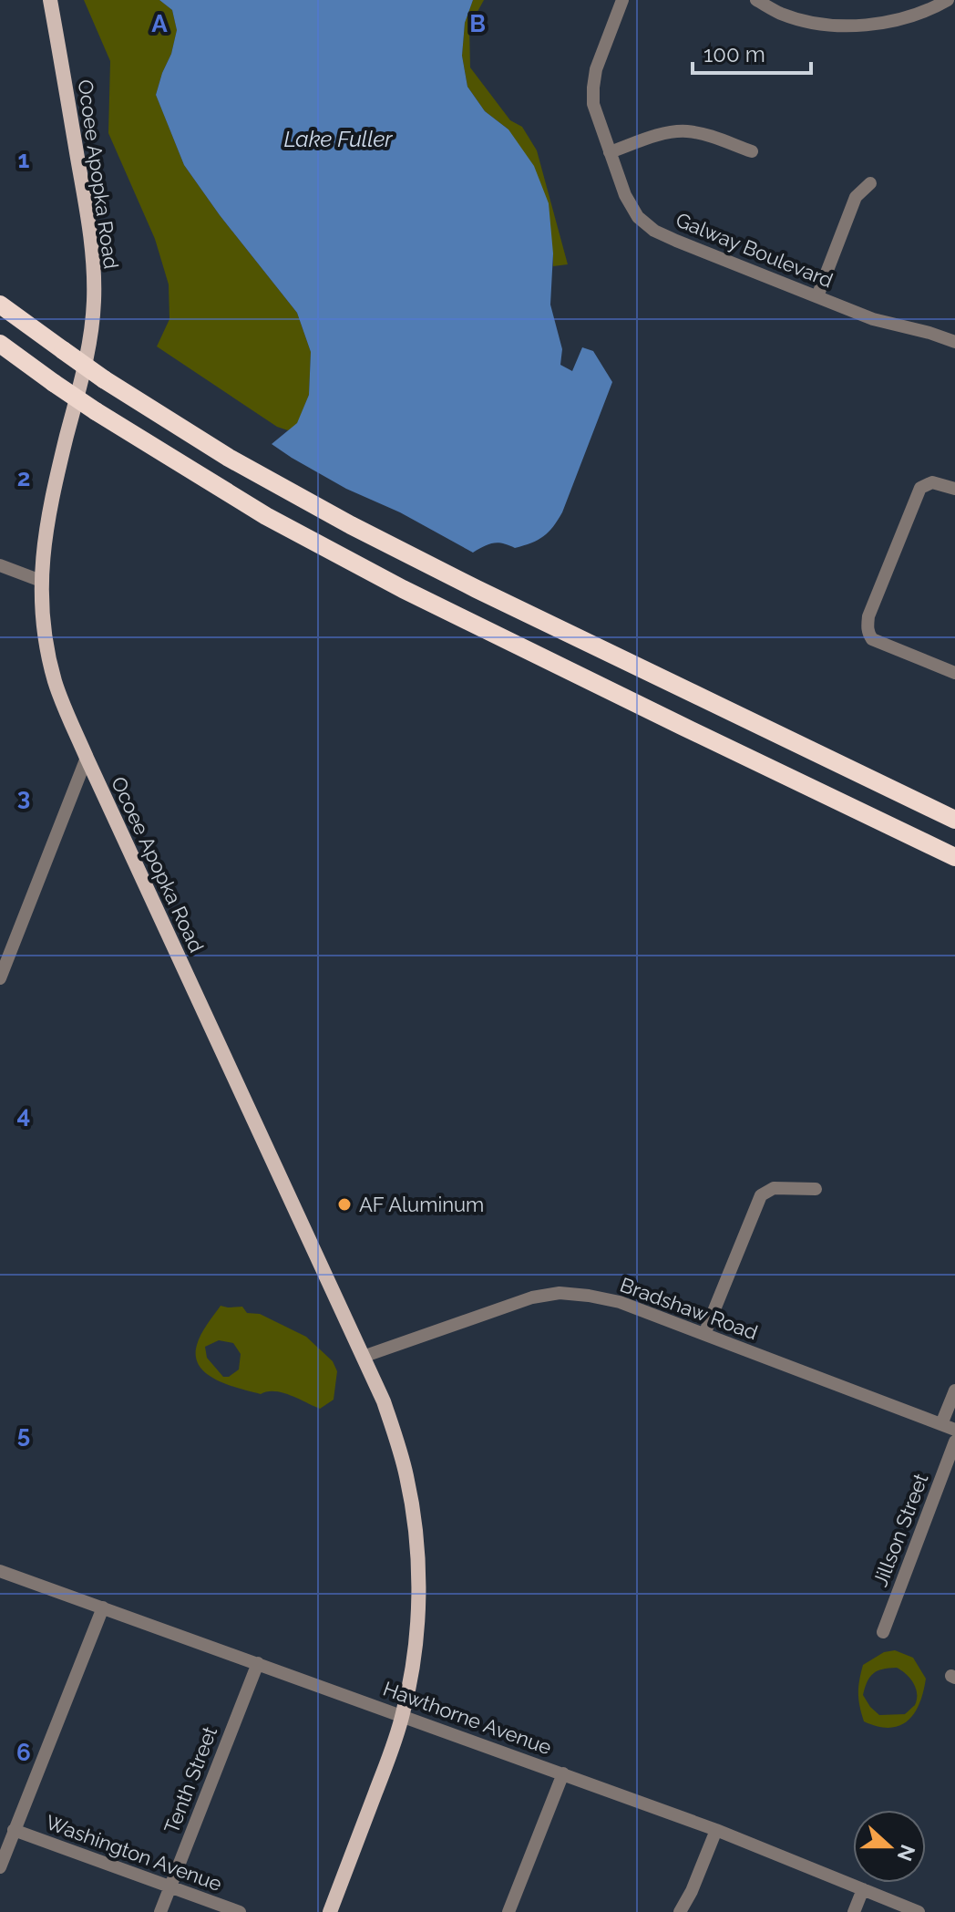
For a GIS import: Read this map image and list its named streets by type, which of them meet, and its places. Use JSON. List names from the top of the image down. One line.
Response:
{"streets":{"main road":["Ocoee Apopka Road"],"street":["Galway Boulevard","Bradshaw Road","Jillson Street","Hawthorne Avenue","Tenth Street","Washington Avenue"]},"crossings":[["Ocoee Apopka Road","Bradshaw Road"],["Ocoee Apopka Road","Hawthorne Avenue"],["Hawthorne Avenue","Tenth Street"],["Tenth Street","Washington Avenue"]],"water":["Lake Fuller"],"places":["AF Aluminum"],"scale_bar":"100 m","north":"right","grid":{"columns":["A","B"],"rows":["1","2","3","4","5","6"]}}
